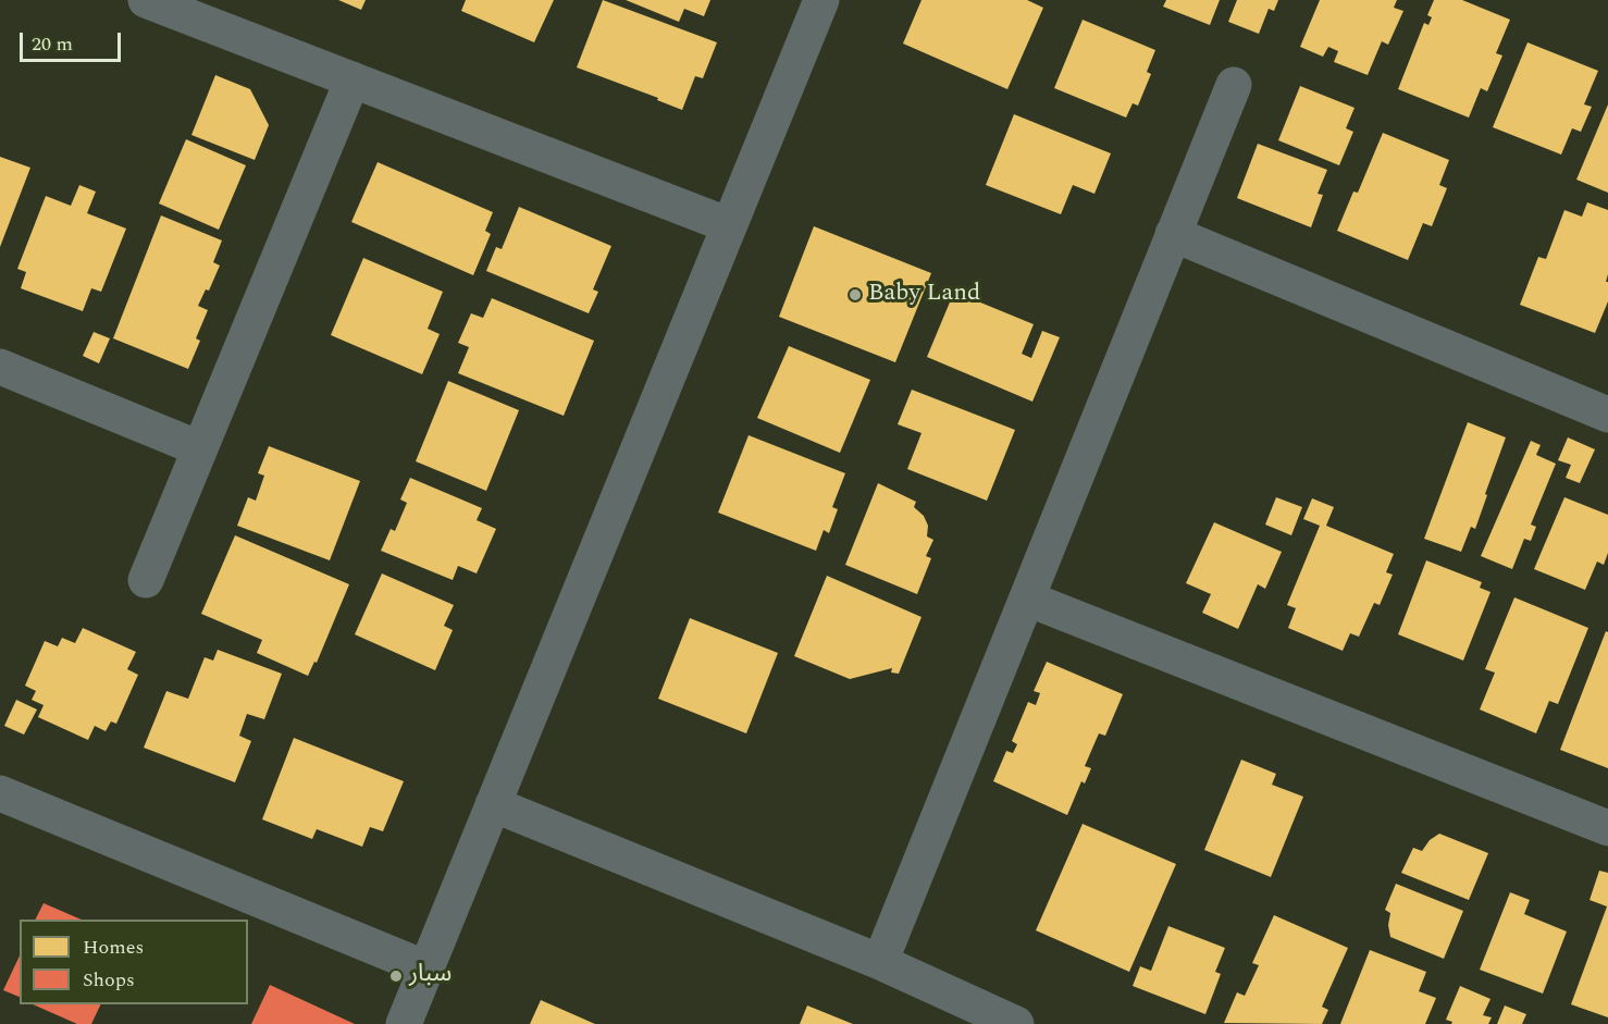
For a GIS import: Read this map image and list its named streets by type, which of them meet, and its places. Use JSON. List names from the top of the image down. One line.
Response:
{"places":["Baby Land","سبار"],"legend":["Homes","Shops"],"scale_bar":"20 m"}
